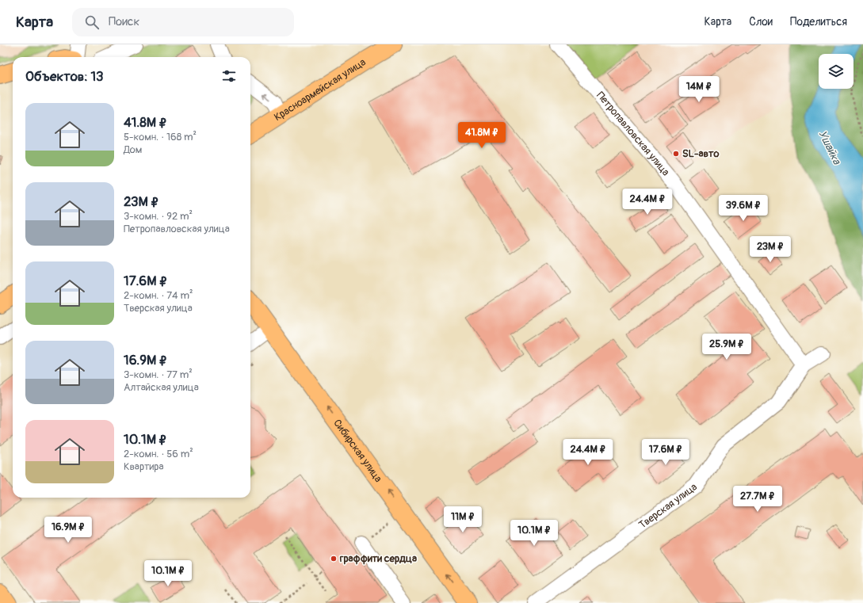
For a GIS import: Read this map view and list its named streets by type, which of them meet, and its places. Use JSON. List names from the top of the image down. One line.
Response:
{"streets":{"main road":["Красноармейская улица","Сибирская улица"],"street":["Петропавловская улица","Тверская улица"]},"crossings":[["Петропавловская улица","Тверская улица"]],"one_way":["Сибирская улица"],"water":["Ушайка"],"places":["SL-авто","граффити сердца"],"page":{"header":"Карта","search":"Поиск","nav":["Карта","Слои","Поделиться"],"heading":"Объектов: 13","price":["14M ₽","41.8M ₽","24.4M ₽","39.6M ₽","23M ₽","25.9M ₽","24.4M ₽","17.6M ₽","27.7M ₽","11M ₽","16.9M ₽","10.1M ₽","10.1M ₽"],"list":[{"name":"41.8M ₽","note":"5-комн. · 168 m² · Дом"},{"name":"23M ₽","note":"3-комн. · 92 m² · Петропавловская улица"},{"name":"17.6M ₽","note":"2-комн. · 74 m² · Тверская улица"},{"name":"16.9M ₽","note":"3-комн. · 77 m² · Алтайская улица"},{"name":"10.1M ₽","note":"2-комн. · 56 m² · Квартира"}]}}
